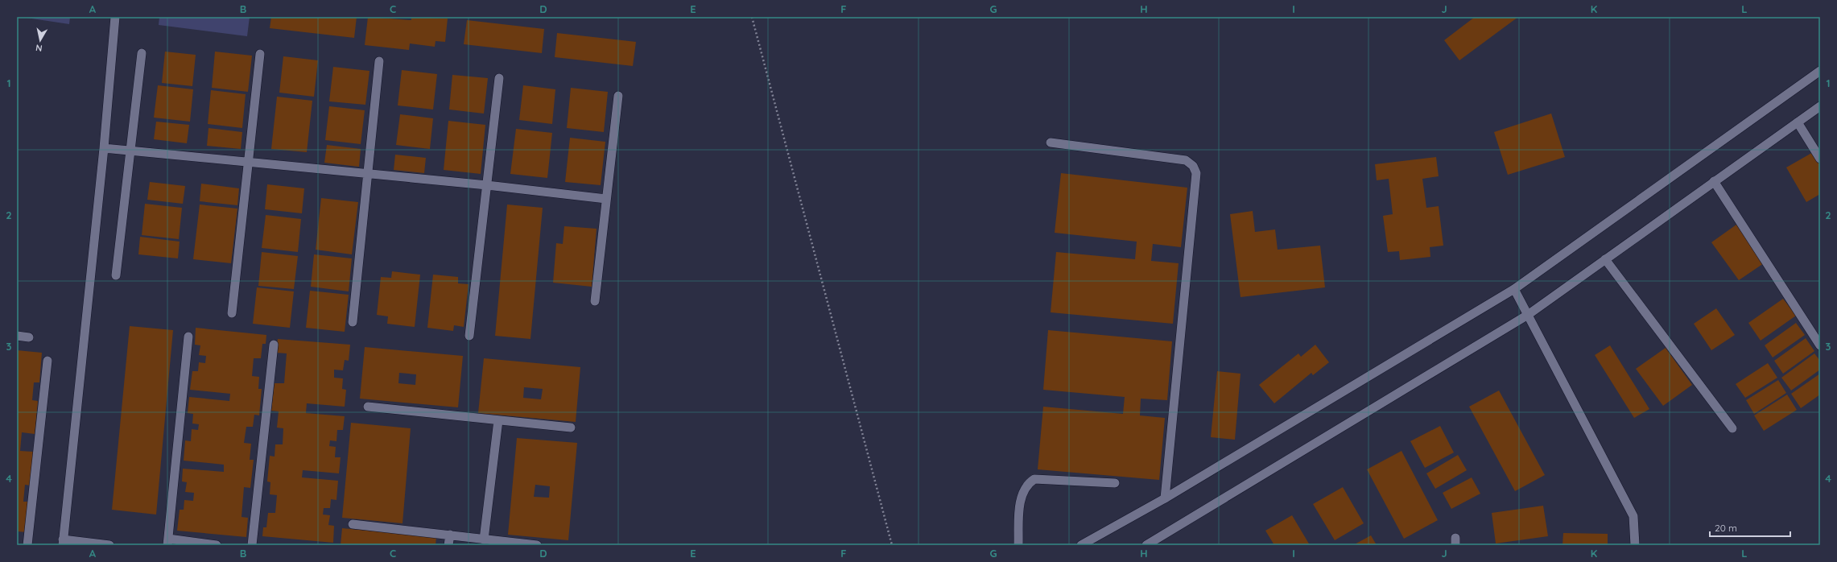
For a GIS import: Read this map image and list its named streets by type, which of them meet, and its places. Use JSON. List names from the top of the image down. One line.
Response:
{"scale_bar":"20 m","north":"bottom","grid":{"columns":["A","B","C","D","E","F","G","H","I","J","K","L"],"rows":["1","2","3","4"]}}
